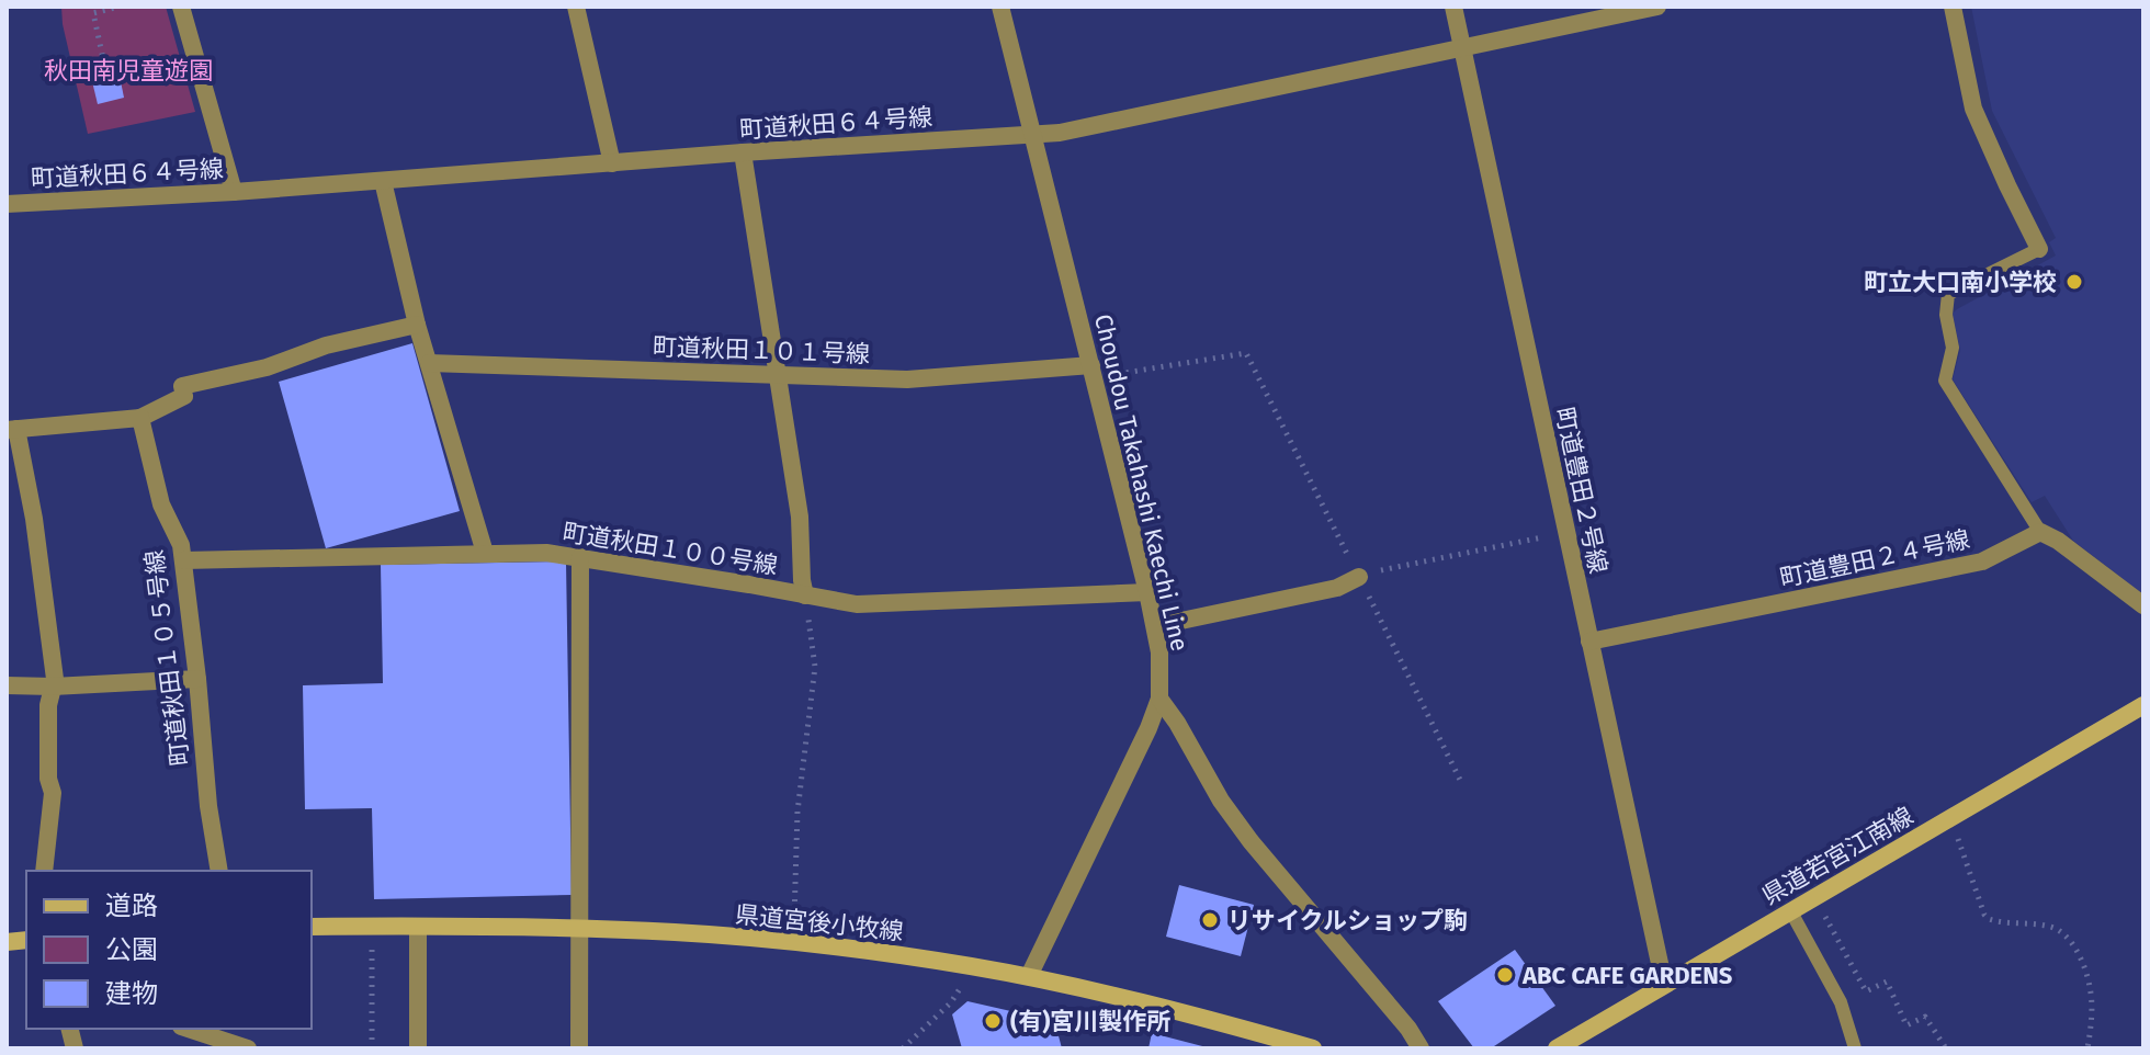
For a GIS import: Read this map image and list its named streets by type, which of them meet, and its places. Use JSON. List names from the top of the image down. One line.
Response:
{"streets":{"main road":["県道若宮江南線","県道宮後小牧線"],"street":["町道秋田６４号線","町道秋田１０１号線","Choudou Takahashi Kaechi Line","町道豊田２号線","町道秋田１００号線","町道豊田２４号線","町道秋田１０５号線"]},"crossings":[["町道秋田６４号線","Choudou Takahashi Kaechi Line"],["町道秋田６４号線","町道豊田２号線"],["町道秋田１０１号線","Choudou Takahashi Kaechi Line"],["Choudou Takahashi Kaechi Line","町道秋田１００号線"],["町道豊田２号線","町道豊田２４号線"],["町道豊田２号線","県道若宮江南線"],["町道秋田１００号線","町道秋田１０５号線"]],"parks":["秋田南児童遊園"],"places":["町立大口南小学校","リサイクルショップ駒","ABC CAFE GARDENS","(有)宮川製作所"],"legend":["道路","公園","建物"]}
